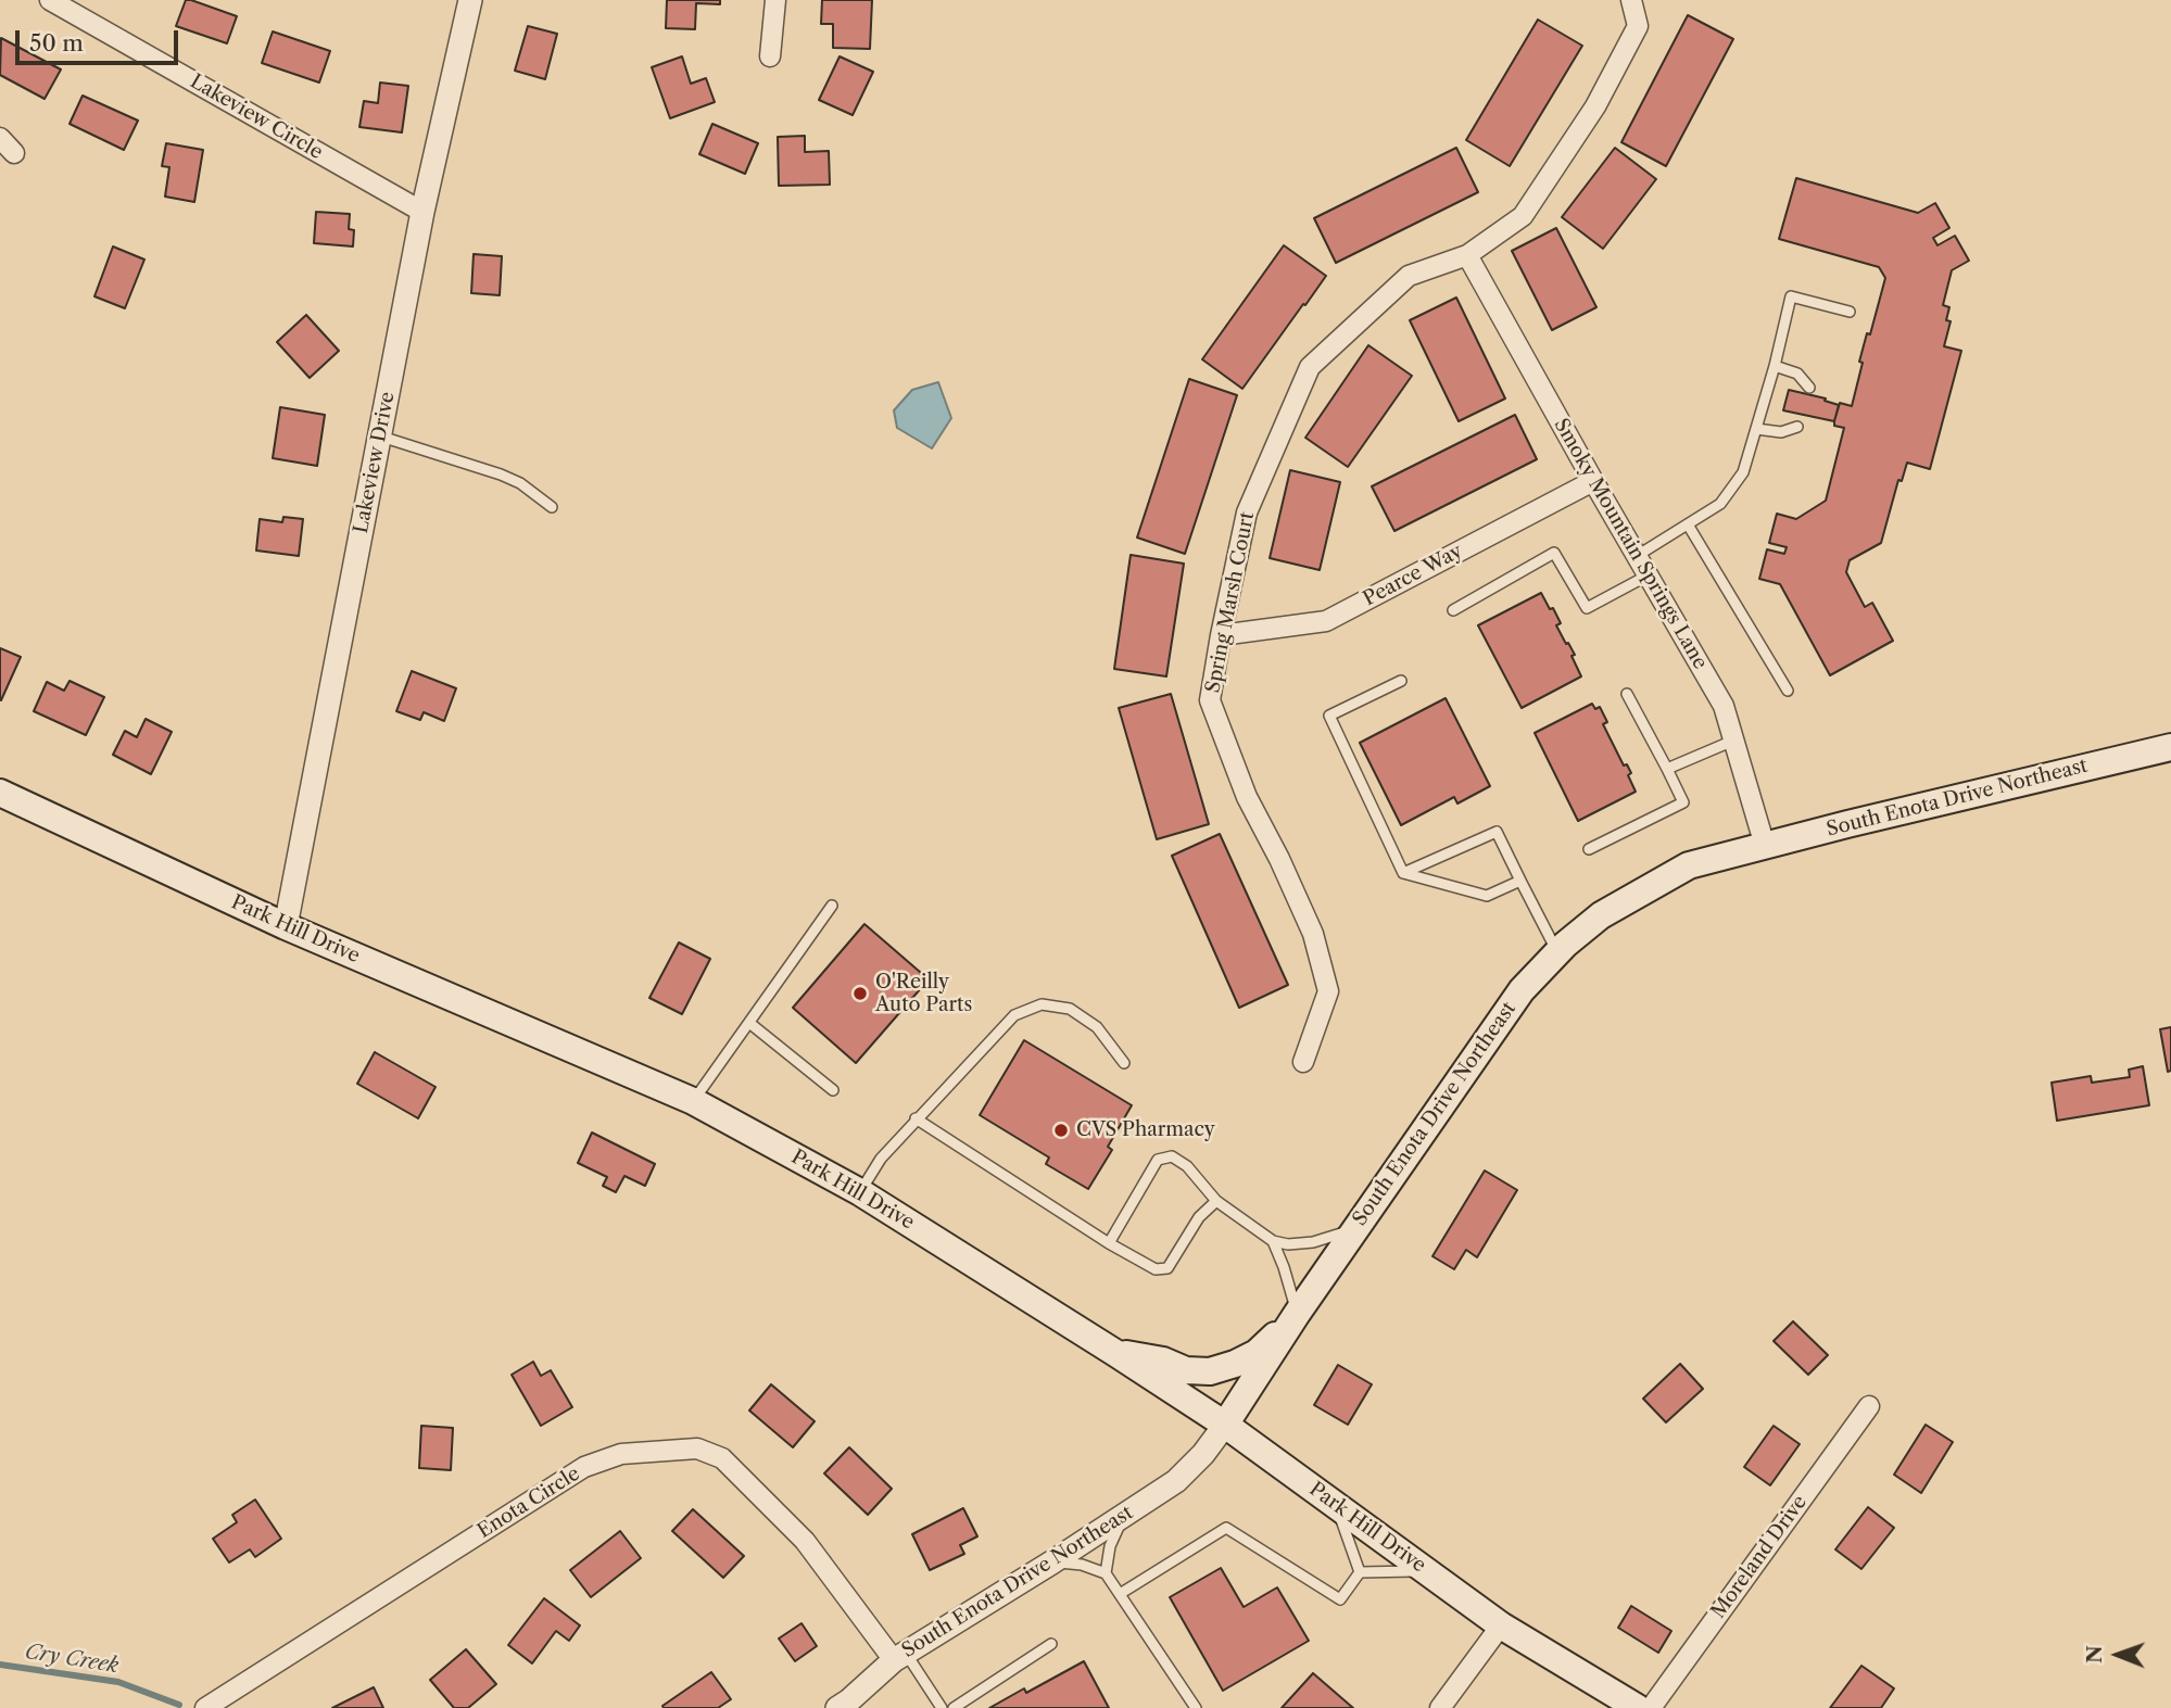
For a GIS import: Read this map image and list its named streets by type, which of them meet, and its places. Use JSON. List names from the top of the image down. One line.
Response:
{"streets":{"main road":["South Enota Drive Northeast","Park Hill Drive"],"street":["Lakeview Circle","Lakeview Drive","Smoky Mountain Springs Lane","Pearce Way","Spring Marsh Court","Enota Circle","Moreland Drive"]},"crossings":[["Lakeview Circle","Lakeview Drive"],["Lakeview Drive","Park Hill Drive"],["Smoky Mountain Springs Lane","Pearce Way"],["Smoky Mountain Springs Lane","Spring Marsh Court"],["Smoky Mountain Springs Lane","South Enota Drive Northeast"],["Pearce Way","Spring Marsh Court"],["South Enota Drive Northeast","Park Hill Drive"],["South Enota Drive Northeast","Enota Circle"]],"water":["Cry Creek"],"places":["O'Reilly Auto Parts","CVS Pharmacy"],"scale_bar":"50 m","north":"left"}
